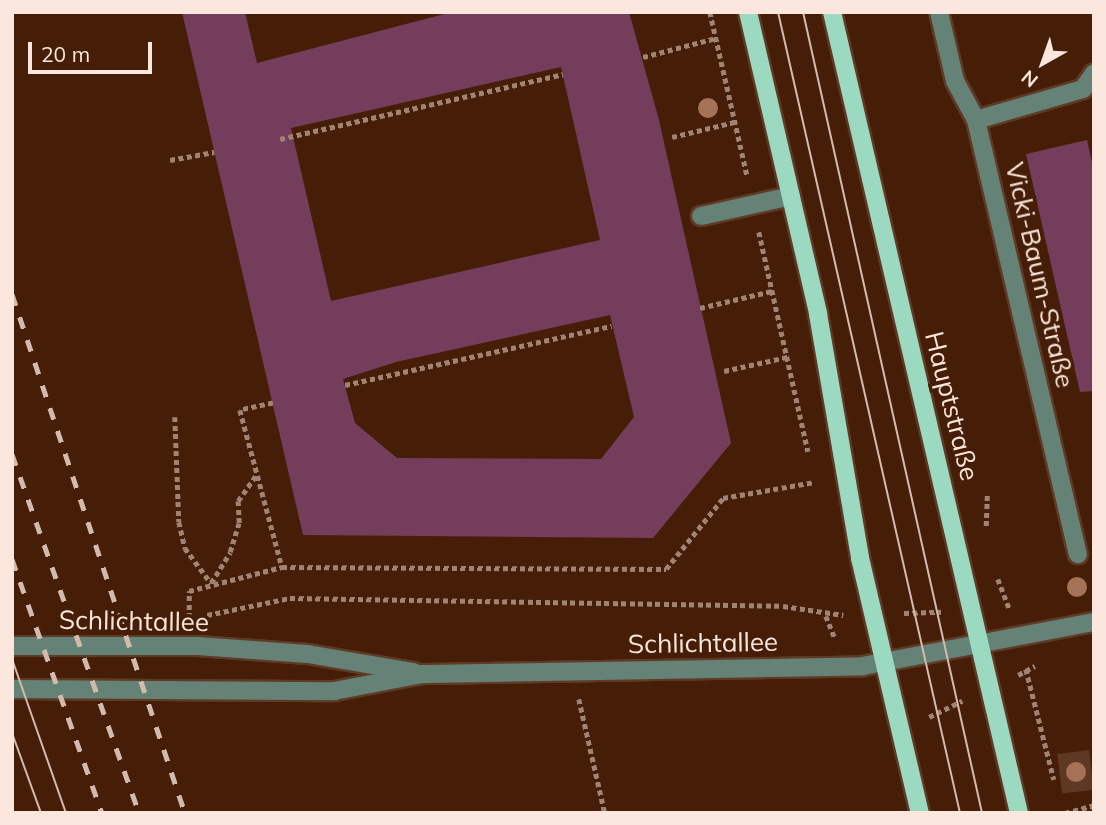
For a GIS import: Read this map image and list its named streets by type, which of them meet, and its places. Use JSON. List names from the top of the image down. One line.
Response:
{"streets":{"main road":["Hauptstraße"],"street":["Vicki-Baum-Straße","Schlichtallee"]},"crossings":[["Hauptstraße","Schlichtallee"]],"scale_bar":"20 m","north":"bottom left"}
